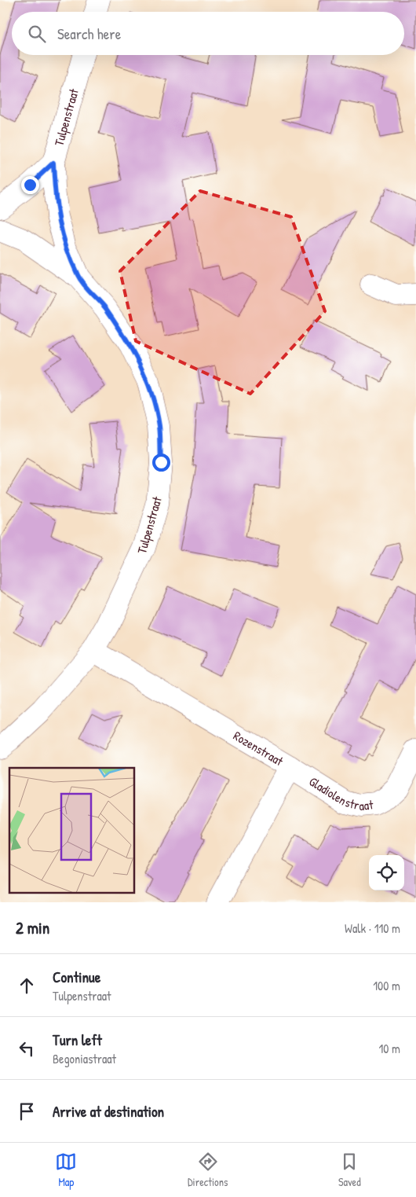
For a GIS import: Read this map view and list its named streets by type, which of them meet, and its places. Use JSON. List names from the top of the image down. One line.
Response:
{"streets":{"street":["Tulpenstraat","Rozenstraat","Gladiolenstraat"]},"crossings":[["Tulpenstraat","Rozenstraat"],["Rozenstraat","Gladiolenstraat"]],"page":{"search":"Search here","heading":["2 min","Walk · 110 m"],"list":[["Continue","Tulpenstraat","100 m"],["Turn left","Begoniastraat","10 m"],"Arrive at destination"],"nav":["Map","Directions","Saved"]}}
